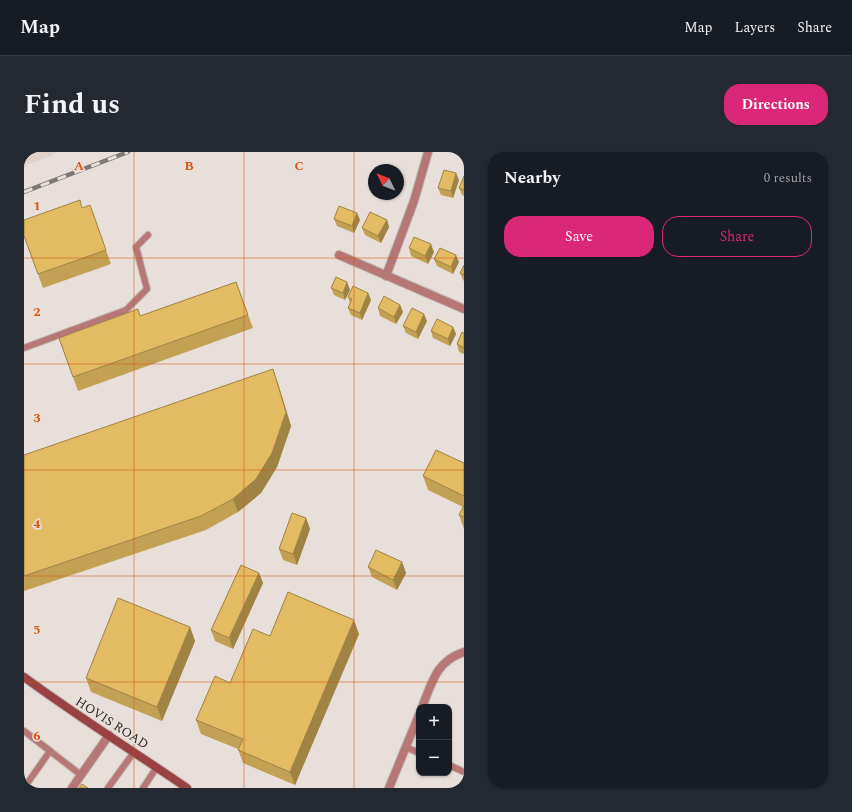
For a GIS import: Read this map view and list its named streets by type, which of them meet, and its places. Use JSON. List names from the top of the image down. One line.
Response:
{"streets":{"street":["HOVIS ROAD"]},"north":"top left","page":{"header":"Map","nav":["Map","Layers","Share"],"title":"Find us","buttons":["Directions",["Save","Share"]],"heading":["Nearby","0 results"],"map_buttons":["+","−"]},"grid":{"columns":["A","B","C"],"rows":["1","2","3","4","5","6"]}}
